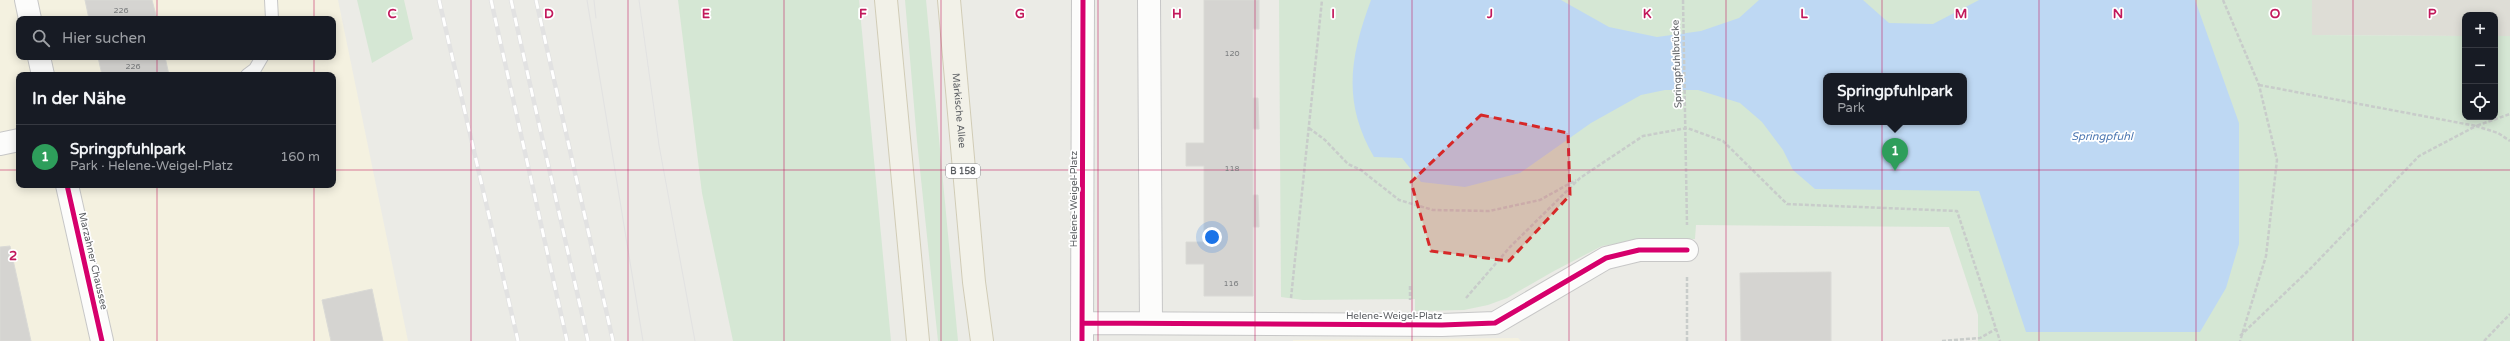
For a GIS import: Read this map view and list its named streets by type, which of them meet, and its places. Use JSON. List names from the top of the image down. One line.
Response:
{"streets":{"main road":["Märkische Allee","B 158"],"street":["Helene-Weigel-Platz","Marzahner Chaussee"],"path":["Springpfuhlbrücke"]},"water":["Springpfuhl"],"house_numbers":["226","120","226","118","116"],"page":{"map_buttons":["+","−"],"search":"Hier suchen","heading":"In der Nähe","popup":["Springpfuhlpark","Park"],"list":[{"mark":"1","name":"Springpfuhlpark","note":"Park · Helene-Weigel-Platz","value":"160 m"}],"pins":"1"},"grid":{"columns":["C","D","E","F","G","H","I","J","K","L","M","N","O","P"],"rows":["2"]}}
